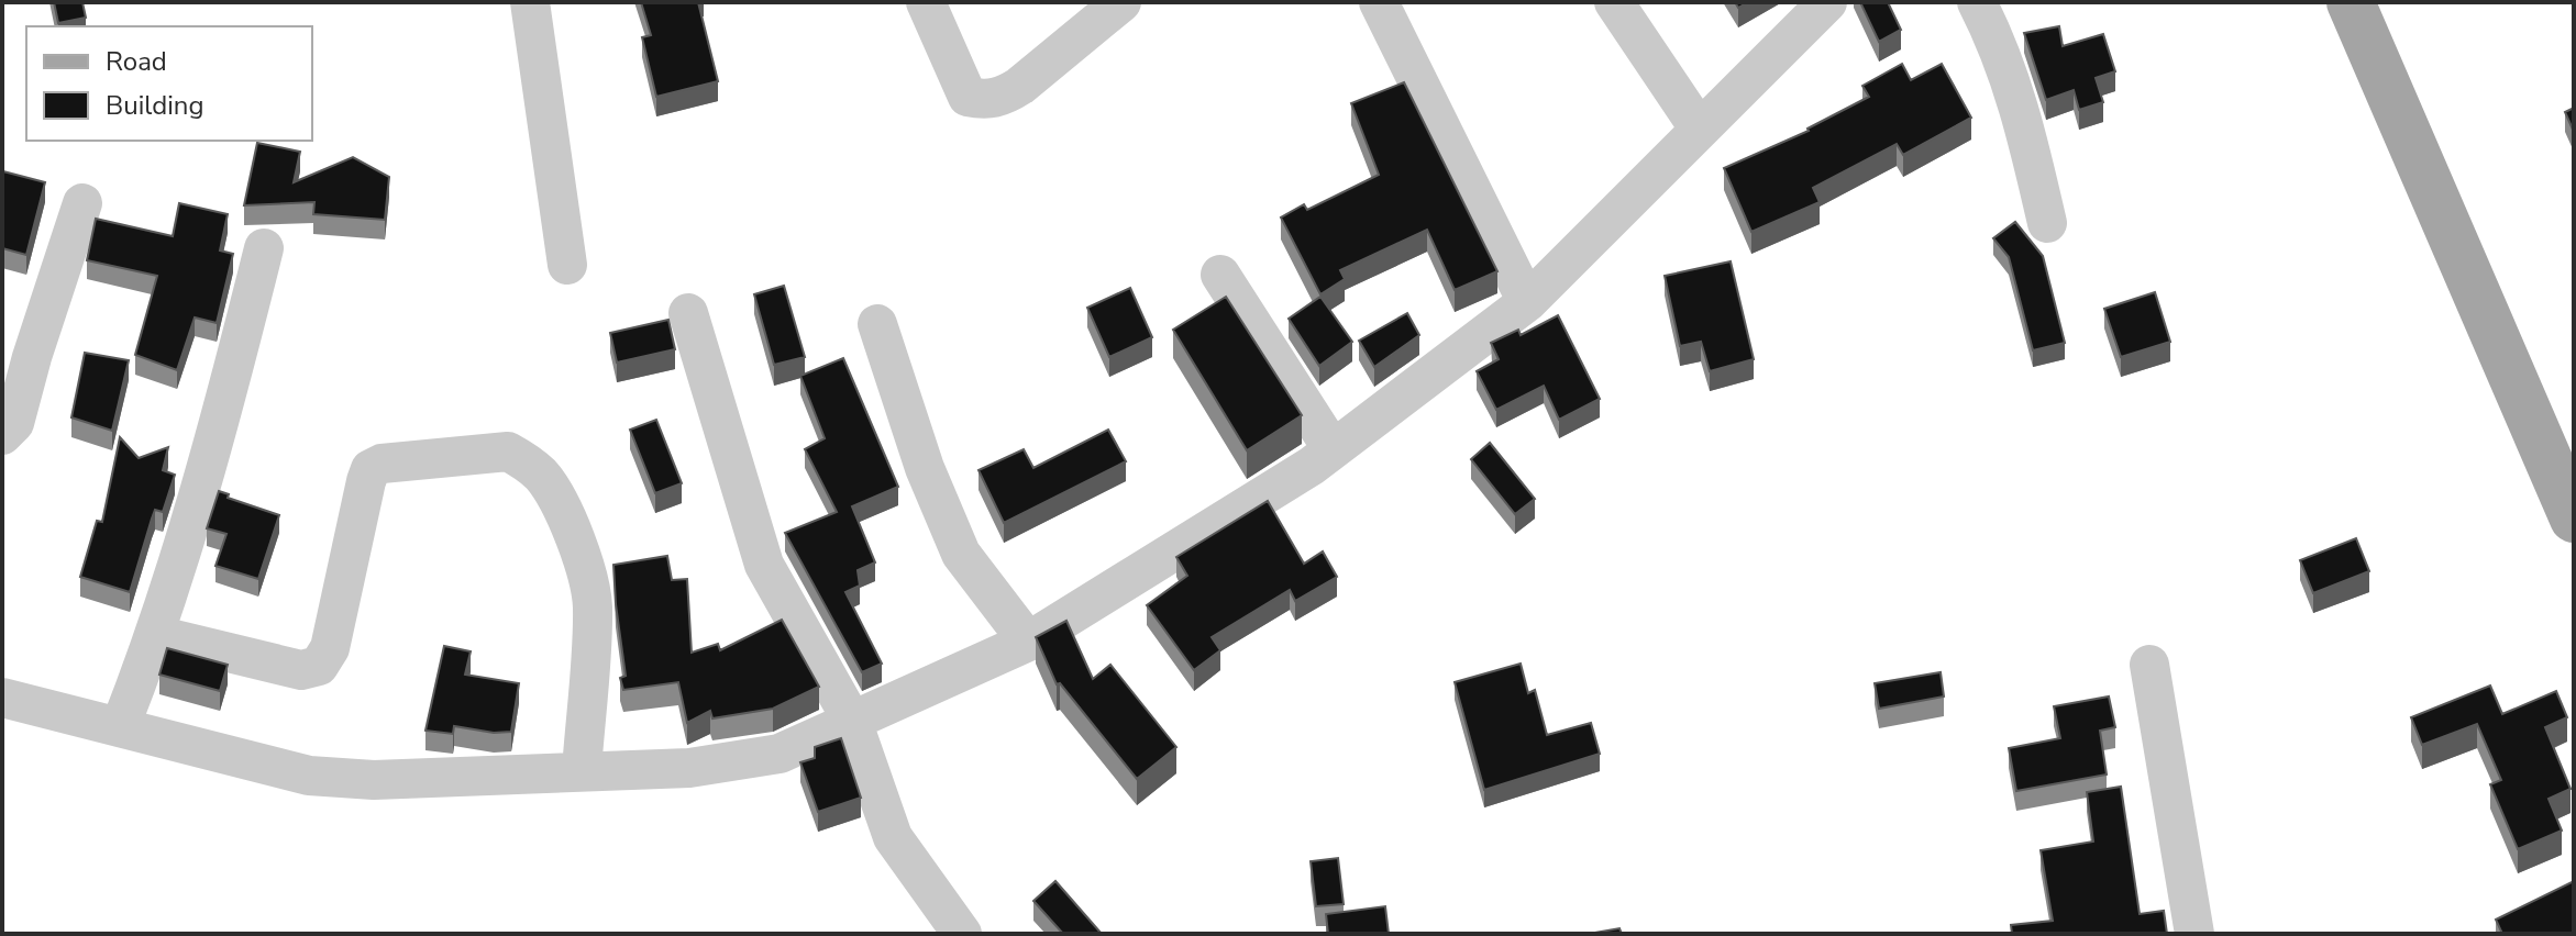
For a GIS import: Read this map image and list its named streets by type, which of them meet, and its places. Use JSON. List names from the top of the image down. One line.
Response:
{"legend":["Road","Building"]}
